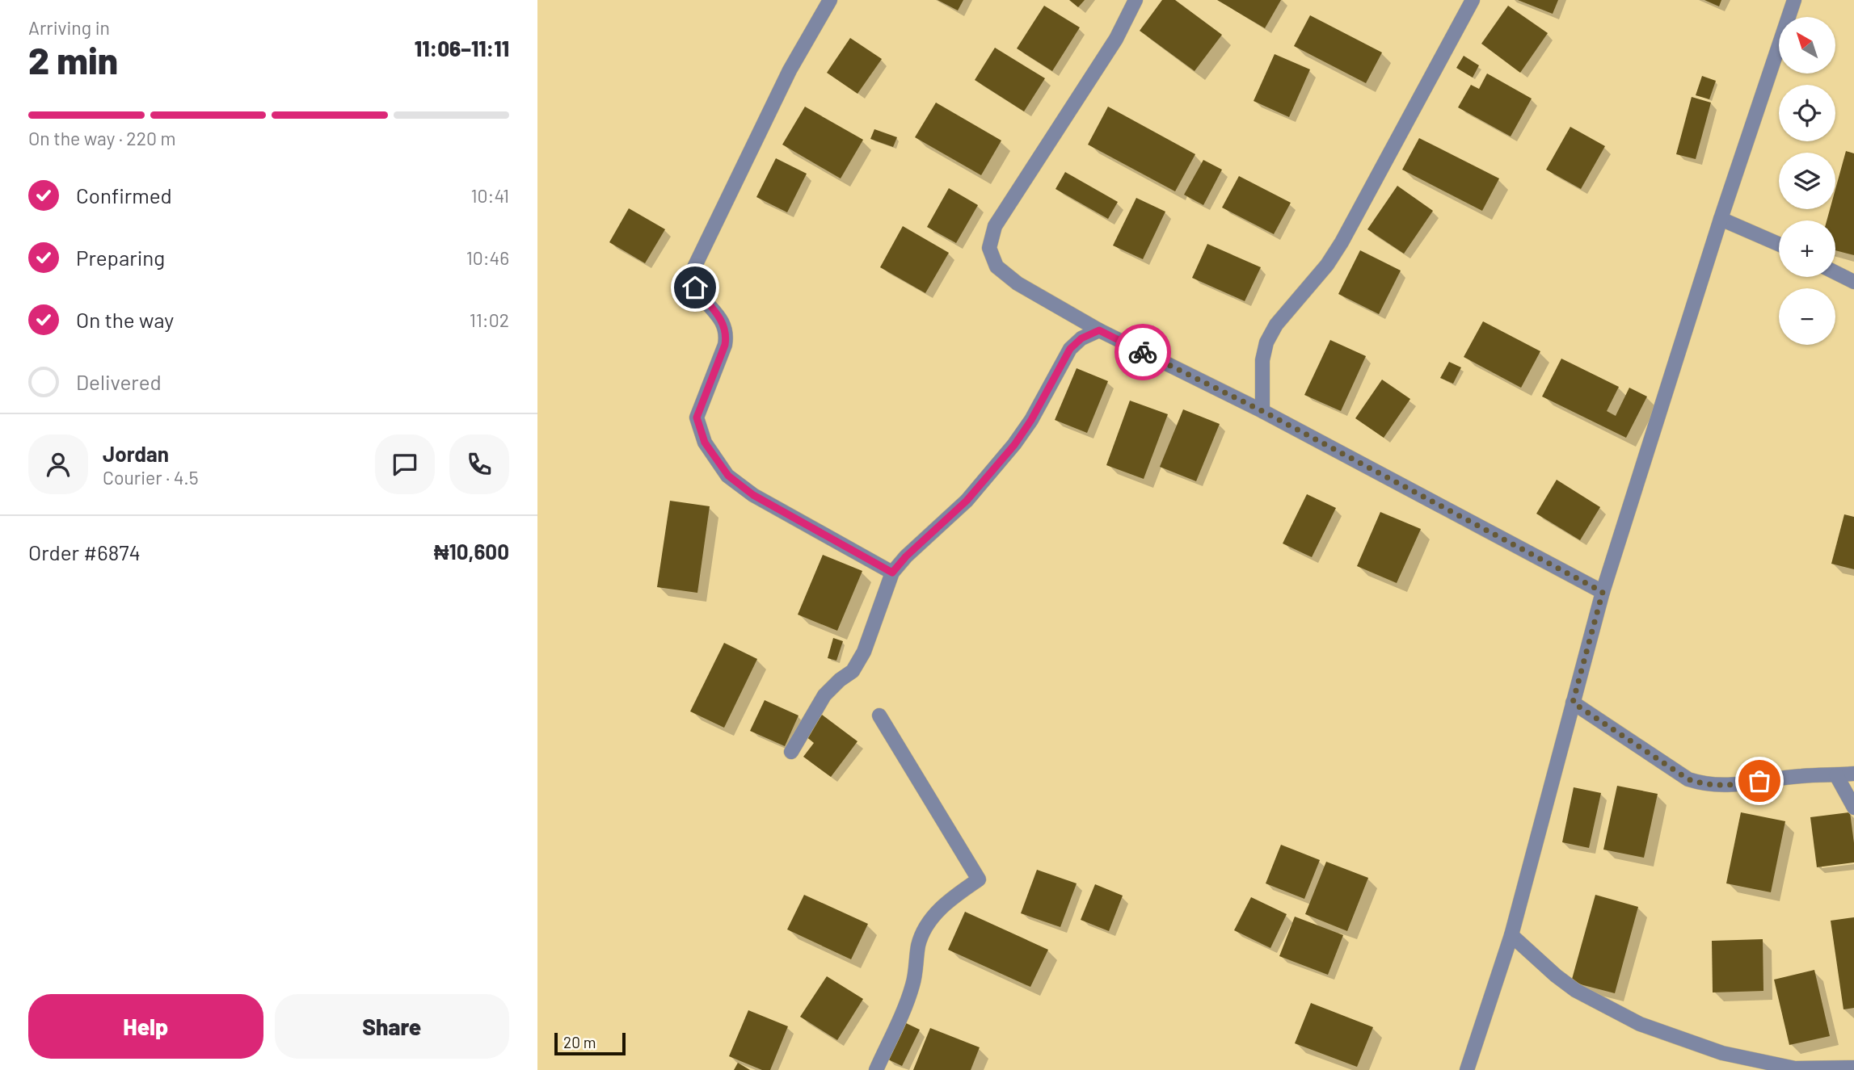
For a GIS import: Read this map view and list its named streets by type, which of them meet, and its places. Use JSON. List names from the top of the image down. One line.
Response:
{"scale_bar":"20 m","north":"top left","page":{"heading":["2 min","Arriving in","11:06–11:11"],"panel":["Jordan","Courier · 4.5","Order #6874","₦10,600"],"map_buttons":["+","−"],"bar":"On the way · 220 m","list":[["Confirmed","10:41"],["Preparing","10:46"],["On the way","11:02"],"Delivered"],"buttons":["Help","Share"],"scale":"20 m"}}
